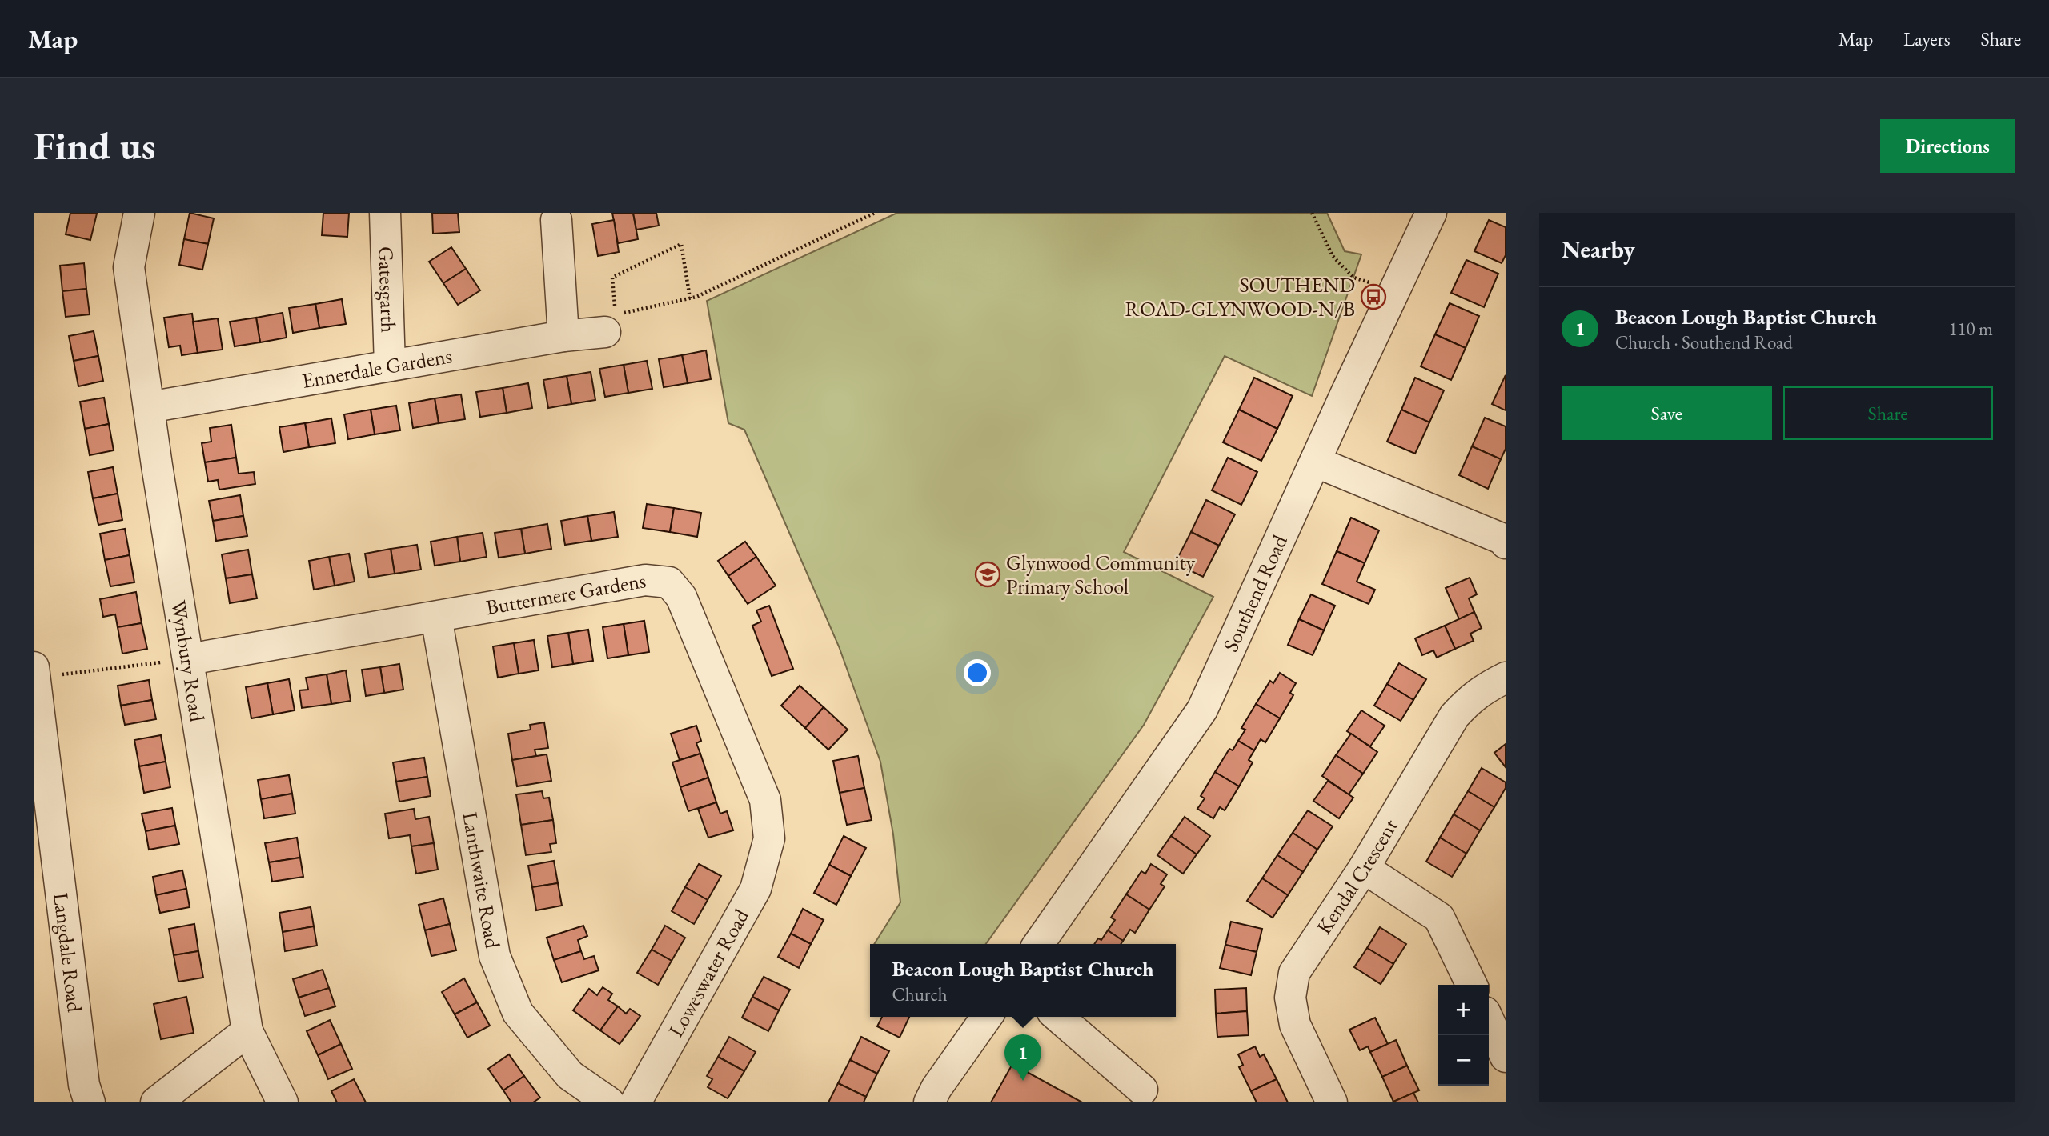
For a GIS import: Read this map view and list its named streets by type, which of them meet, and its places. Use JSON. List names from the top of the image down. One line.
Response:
{"streets":{"street":["Gatesgarth","Ennerdale Gardens","Southend Road","Buttermere Gardens","Wynbury Road","Kendal Crescent","Lanthwaite Road","Langdale Road","Loweswater Road"]},"crossings":[["Gatesgarth","Ennerdale Gardens"],["Ennerdale Gardens","Wynbury Road"],["Buttermere Gardens","Wynbury Road"],["Buttermere Gardens","Lanthwaite Road"],["Buttermere Gardens","Loweswater Road"]],"places":{"bus stop":["SOUTHEND ROAD-GLYNWOOD-N/B"],"school or university":["Glynwood Community Primary School"]},"page":{"header":"Map","nav":["Map","Layers","Share"],"buttons":["Directions",["Save","Share"]],"title":"Find us","heading":"Nearby","list":[{"mark":"1","name":"Beacon Lough Baptist Church","note":"Church · Southend Road","value":"110 m"}],"popup":["Beacon Lough Baptist Church","Church"],"map_buttons":["+","−"],"pins":"1"}}
